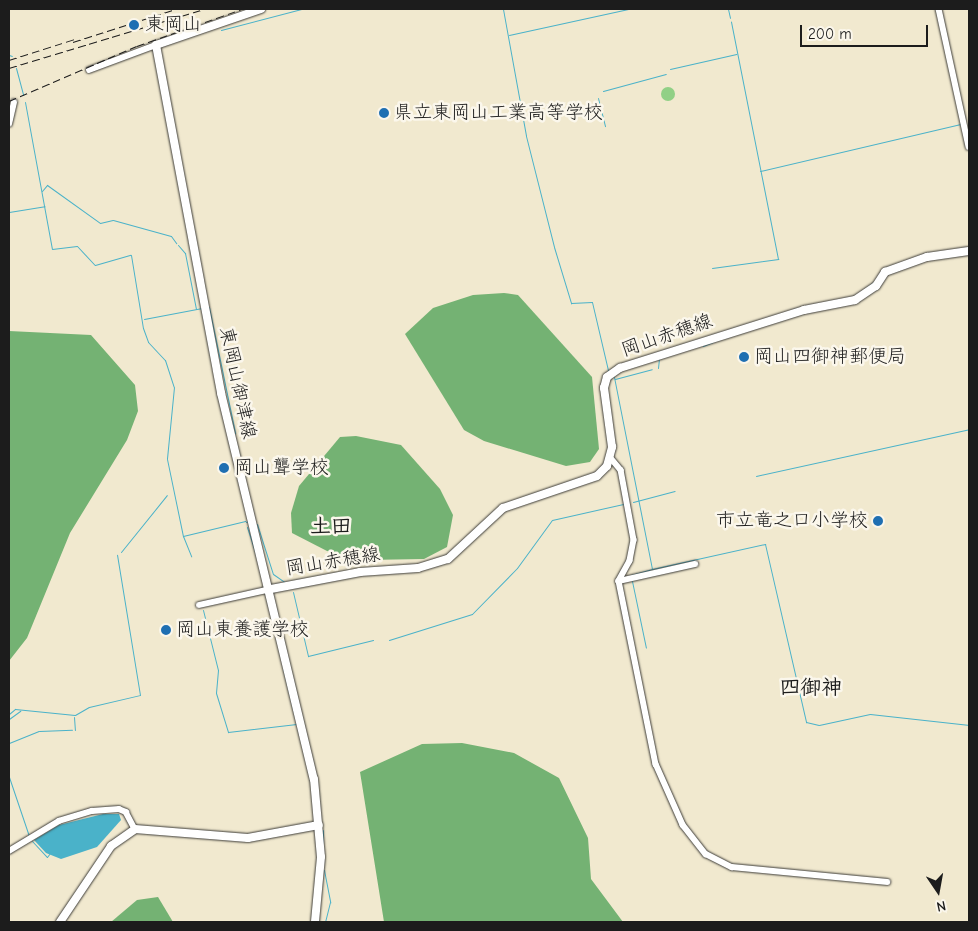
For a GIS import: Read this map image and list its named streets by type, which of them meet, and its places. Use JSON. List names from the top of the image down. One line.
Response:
{"streets":{"main road":["岡山赤穂線","東岡山御津線"]},"crossings":[["岡山赤穂線","東岡山御津線"]],"districts":["土田","四御神"],"places":["東岡山","県立東岡山工業高等学校","岡山四御神郵便局","岡山聾学校","市立竜之口小学校","岡山東養護学校"],"scale_bar":"200 m","north":"bottom"}
